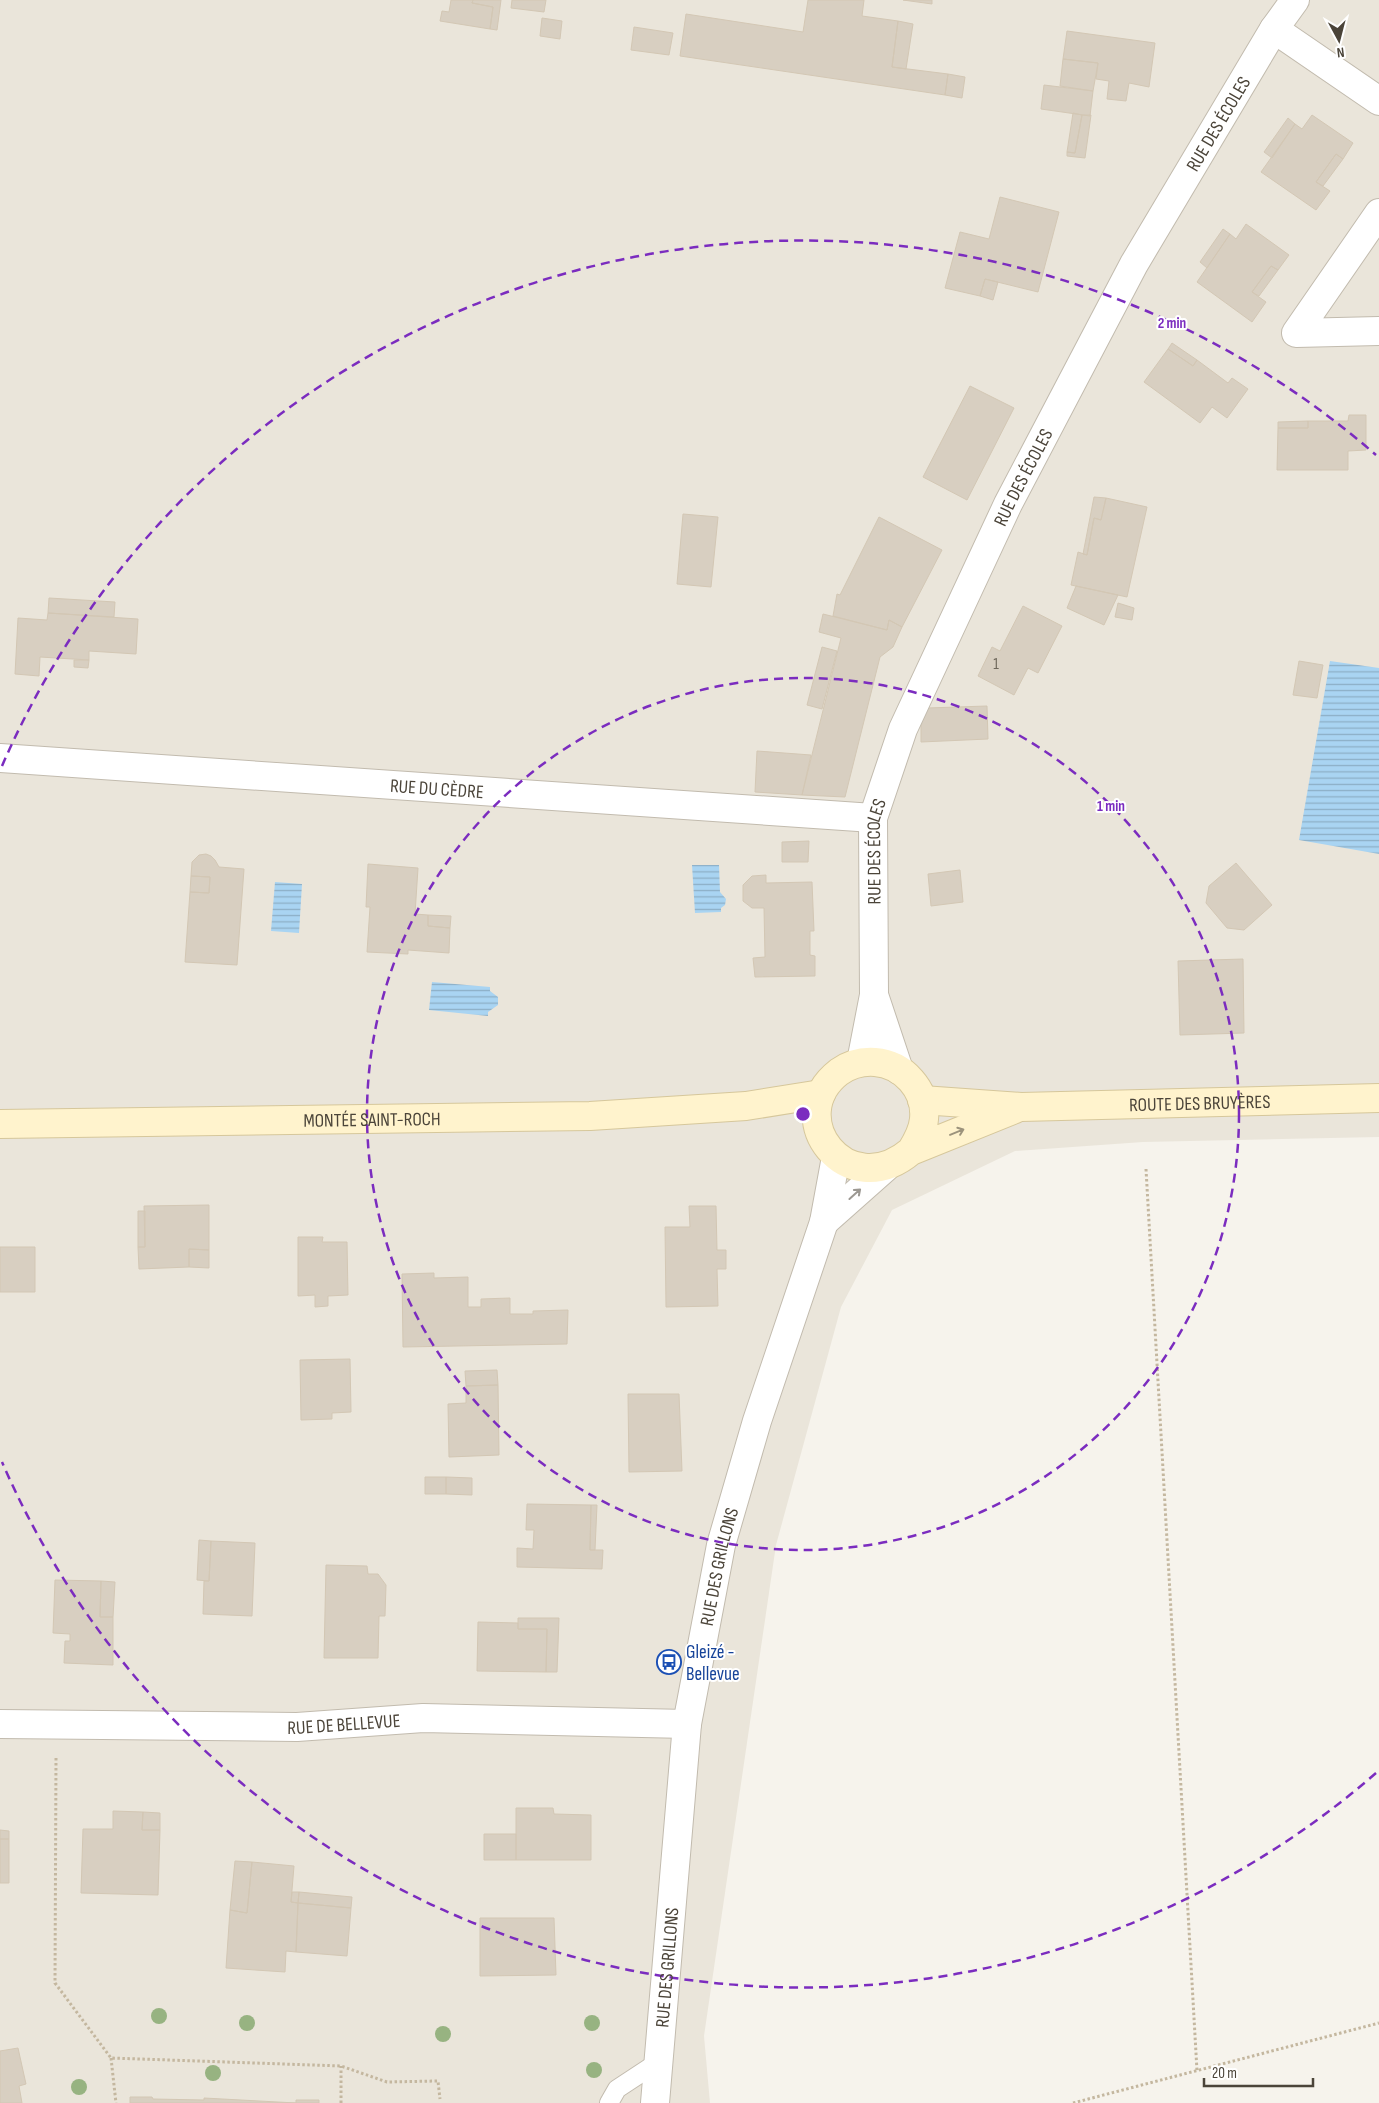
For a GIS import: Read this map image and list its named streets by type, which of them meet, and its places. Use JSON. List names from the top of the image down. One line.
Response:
{"streets":{"main road":["ROUTE DES BRUYÈRES","MONTÉE SAINT-ROCH"],"street":["RUE DES ÉCOLES","RUE DU CÈDRE","RUE DES GRILLONS","RUE DE BELLEVUE"]},"crossings":[["RUE DES ÉCOLES","RUE DU CÈDRE"],["RUE DES ÉCOLES","ROUTE DES BRUYÈRES"],["RUE DES ÉCOLES","RUE DES GRILLONS"],["ROUTE DES BRUYÈRES","RUE DES GRILLONS"],["RUE DES GRILLONS","RUE DE BELLEVUE"]],"places":{"bus stop":["Gleizé - Bellevue"]},"house_numbers":["1"],"scale_bar":"20 m","north":"bottom","rings":["2 min","1 min"]}
